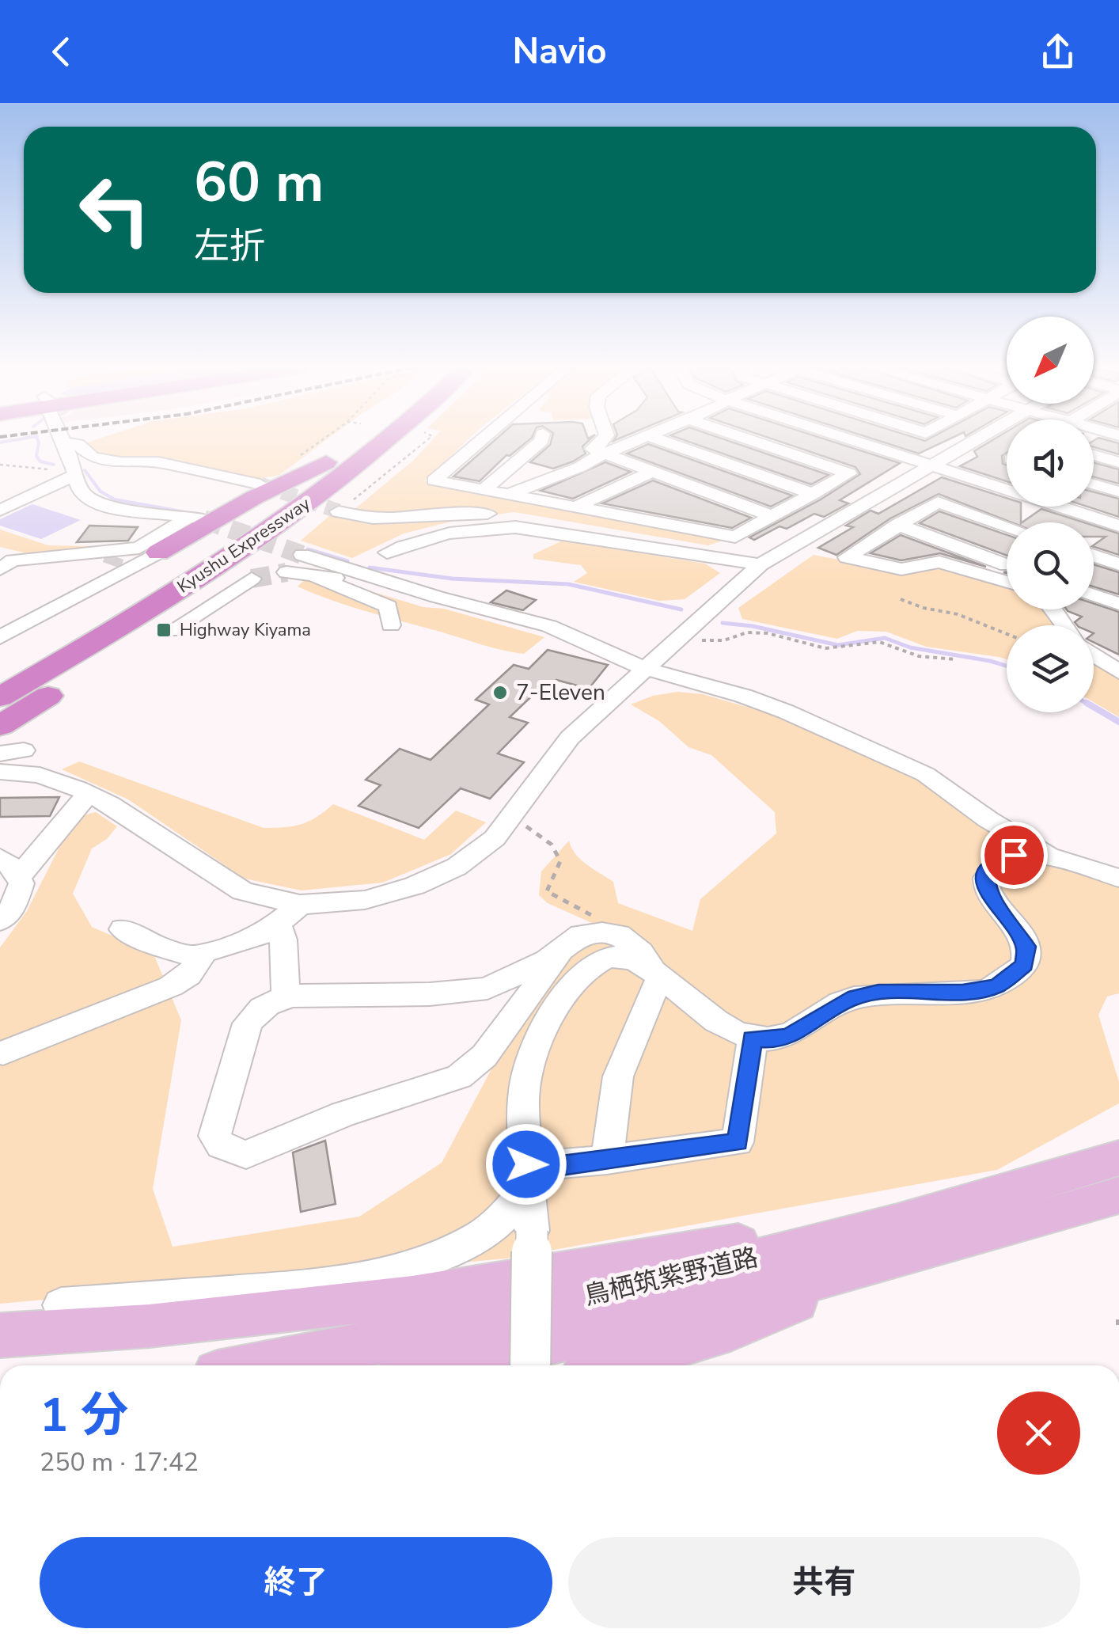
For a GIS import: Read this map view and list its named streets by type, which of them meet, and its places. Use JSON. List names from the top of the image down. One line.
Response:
{"streets":{"highway":["Kyushu Expressway"],"main road":["鳥栖筑紫野道路"]},"places":{"transit":["Highway Kiyama"],"other":["7-Eleven"]},"north":"bottom left","page":{"header":"Navio","turn":["60 m","左折"],"heading":["1 分","250 m · 17:42"],"buttons":["終了","共有"]}}
